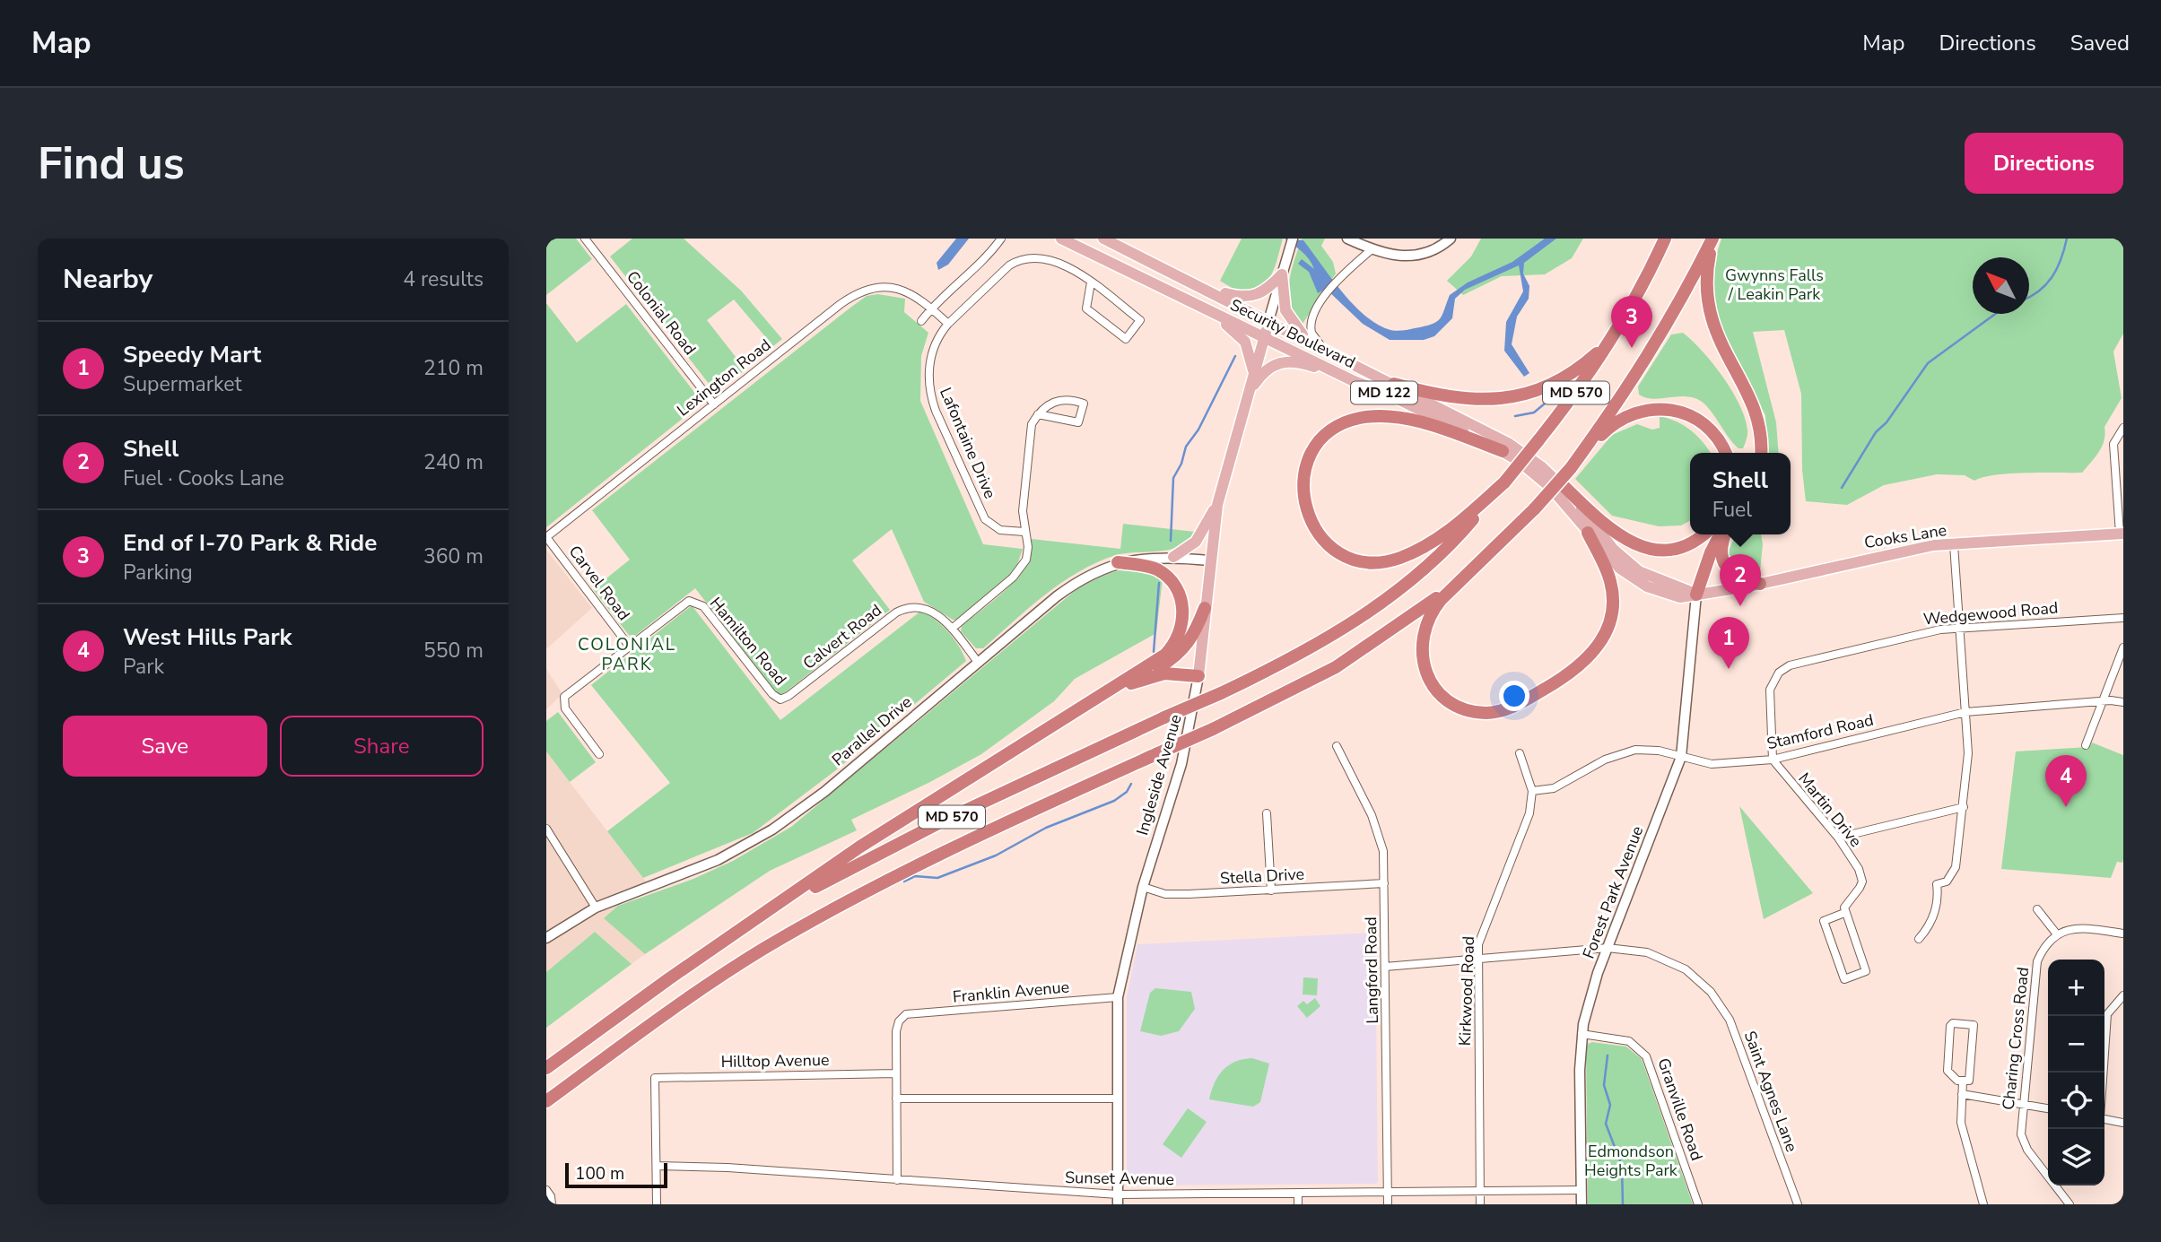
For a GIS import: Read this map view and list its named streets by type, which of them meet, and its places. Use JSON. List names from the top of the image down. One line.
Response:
{"streets":{"highway":["MD 570"],"main road":["Security Boulevard","MD 122","Cooks Lane","Ingleside Avenue"],"street":["Colonial Road","Lexington Road","Lafontaine Drive","Carvel Road","Wedgewood Road","Calvert Road","Hamilton Road","Parallel Drive","Stamford Road","Martin Drive","Stella Drive","Forest Park Avenue","Langford Road","Kirkwood Road","Franklin Avenue","Charing Cross Road","Hilltop Avenue","Saint Agnes Lane","Granville Road","Sunset Avenue"]},"crossings":[["Colonial Road","Lexington Road"],["Security Boulevard","Cooks Lane"],["Security Boulevard","Ingleside Avenue"],["Security Boulevard","Forest Park Avenue"],["Lexington Road","Carvel Road"],["Cooks Lane","Forest Park Avenue"],["Carvel Road","Hamilton Road"],["Wedgewood Road","Stamford Road"],["Wedgewood Road","Martin Drive"],["Calvert Road","Hamilton Road"],["Calvert Road","Parallel Drive"],["Parallel Drive","Ingleside Avenue"],["Stamford Road","Martin Drive"],["Stamford Road","Forest Park Avenue"],["Stamford Road","Kirkwood Road"],["Ingleside Avenue","Stella Drive"],["Ingleside Avenue","Franklin Avenue"],["Ingleside Avenue","Sunset Avenue"],["Stella Drive","Langford Road"],["Forest Park Avenue","Saint Agnes Lane"],["Forest Park Avenue","Granville Road"],["Forest Park Avenue","Sunset Avenue"],["Langford Road","Saint Agnes Lane"],["Langford Road","Sunset Avenue"],["Kirkwood Road","Saint Agnes Lane"],["Kirkwood Road","Sunset Avenue"],["Franklin Avenue","Hilltop Avenue"],["Hilltop Avenue","Sunset Avenue"]],"districts":["COLONIAL PARK"],"parks":["Gwynns Falls / Leakin Park","Edmondson Heights Park"],"scale_bar":"100 m","north":"top left","page":{"header":"Map","nav":["Map","Directions","Saved"],"buttons":["Directions",["Save","Share"]],"title":"Find us","heading":["Nearby","4 results"],"pins":["3","2","1","4"],"list":[{"mark":"1","name":"Speedy Mart","note":"Supermarket","value":"210 m"},{"mark":"2","name":"Shell","note":"Fuel · Cooks Lane","value":"240 m"},{"mark":"3","name":"End of I-70 Park & Ride","note":"Parking","value":"360 m"},{"mark":"4","name":"West Hills Park","note":"Park","value":"550 m"}],"popup":["Shell","Fuel"],"map_buttons":["+","−"],"scale":"100 m"}}
